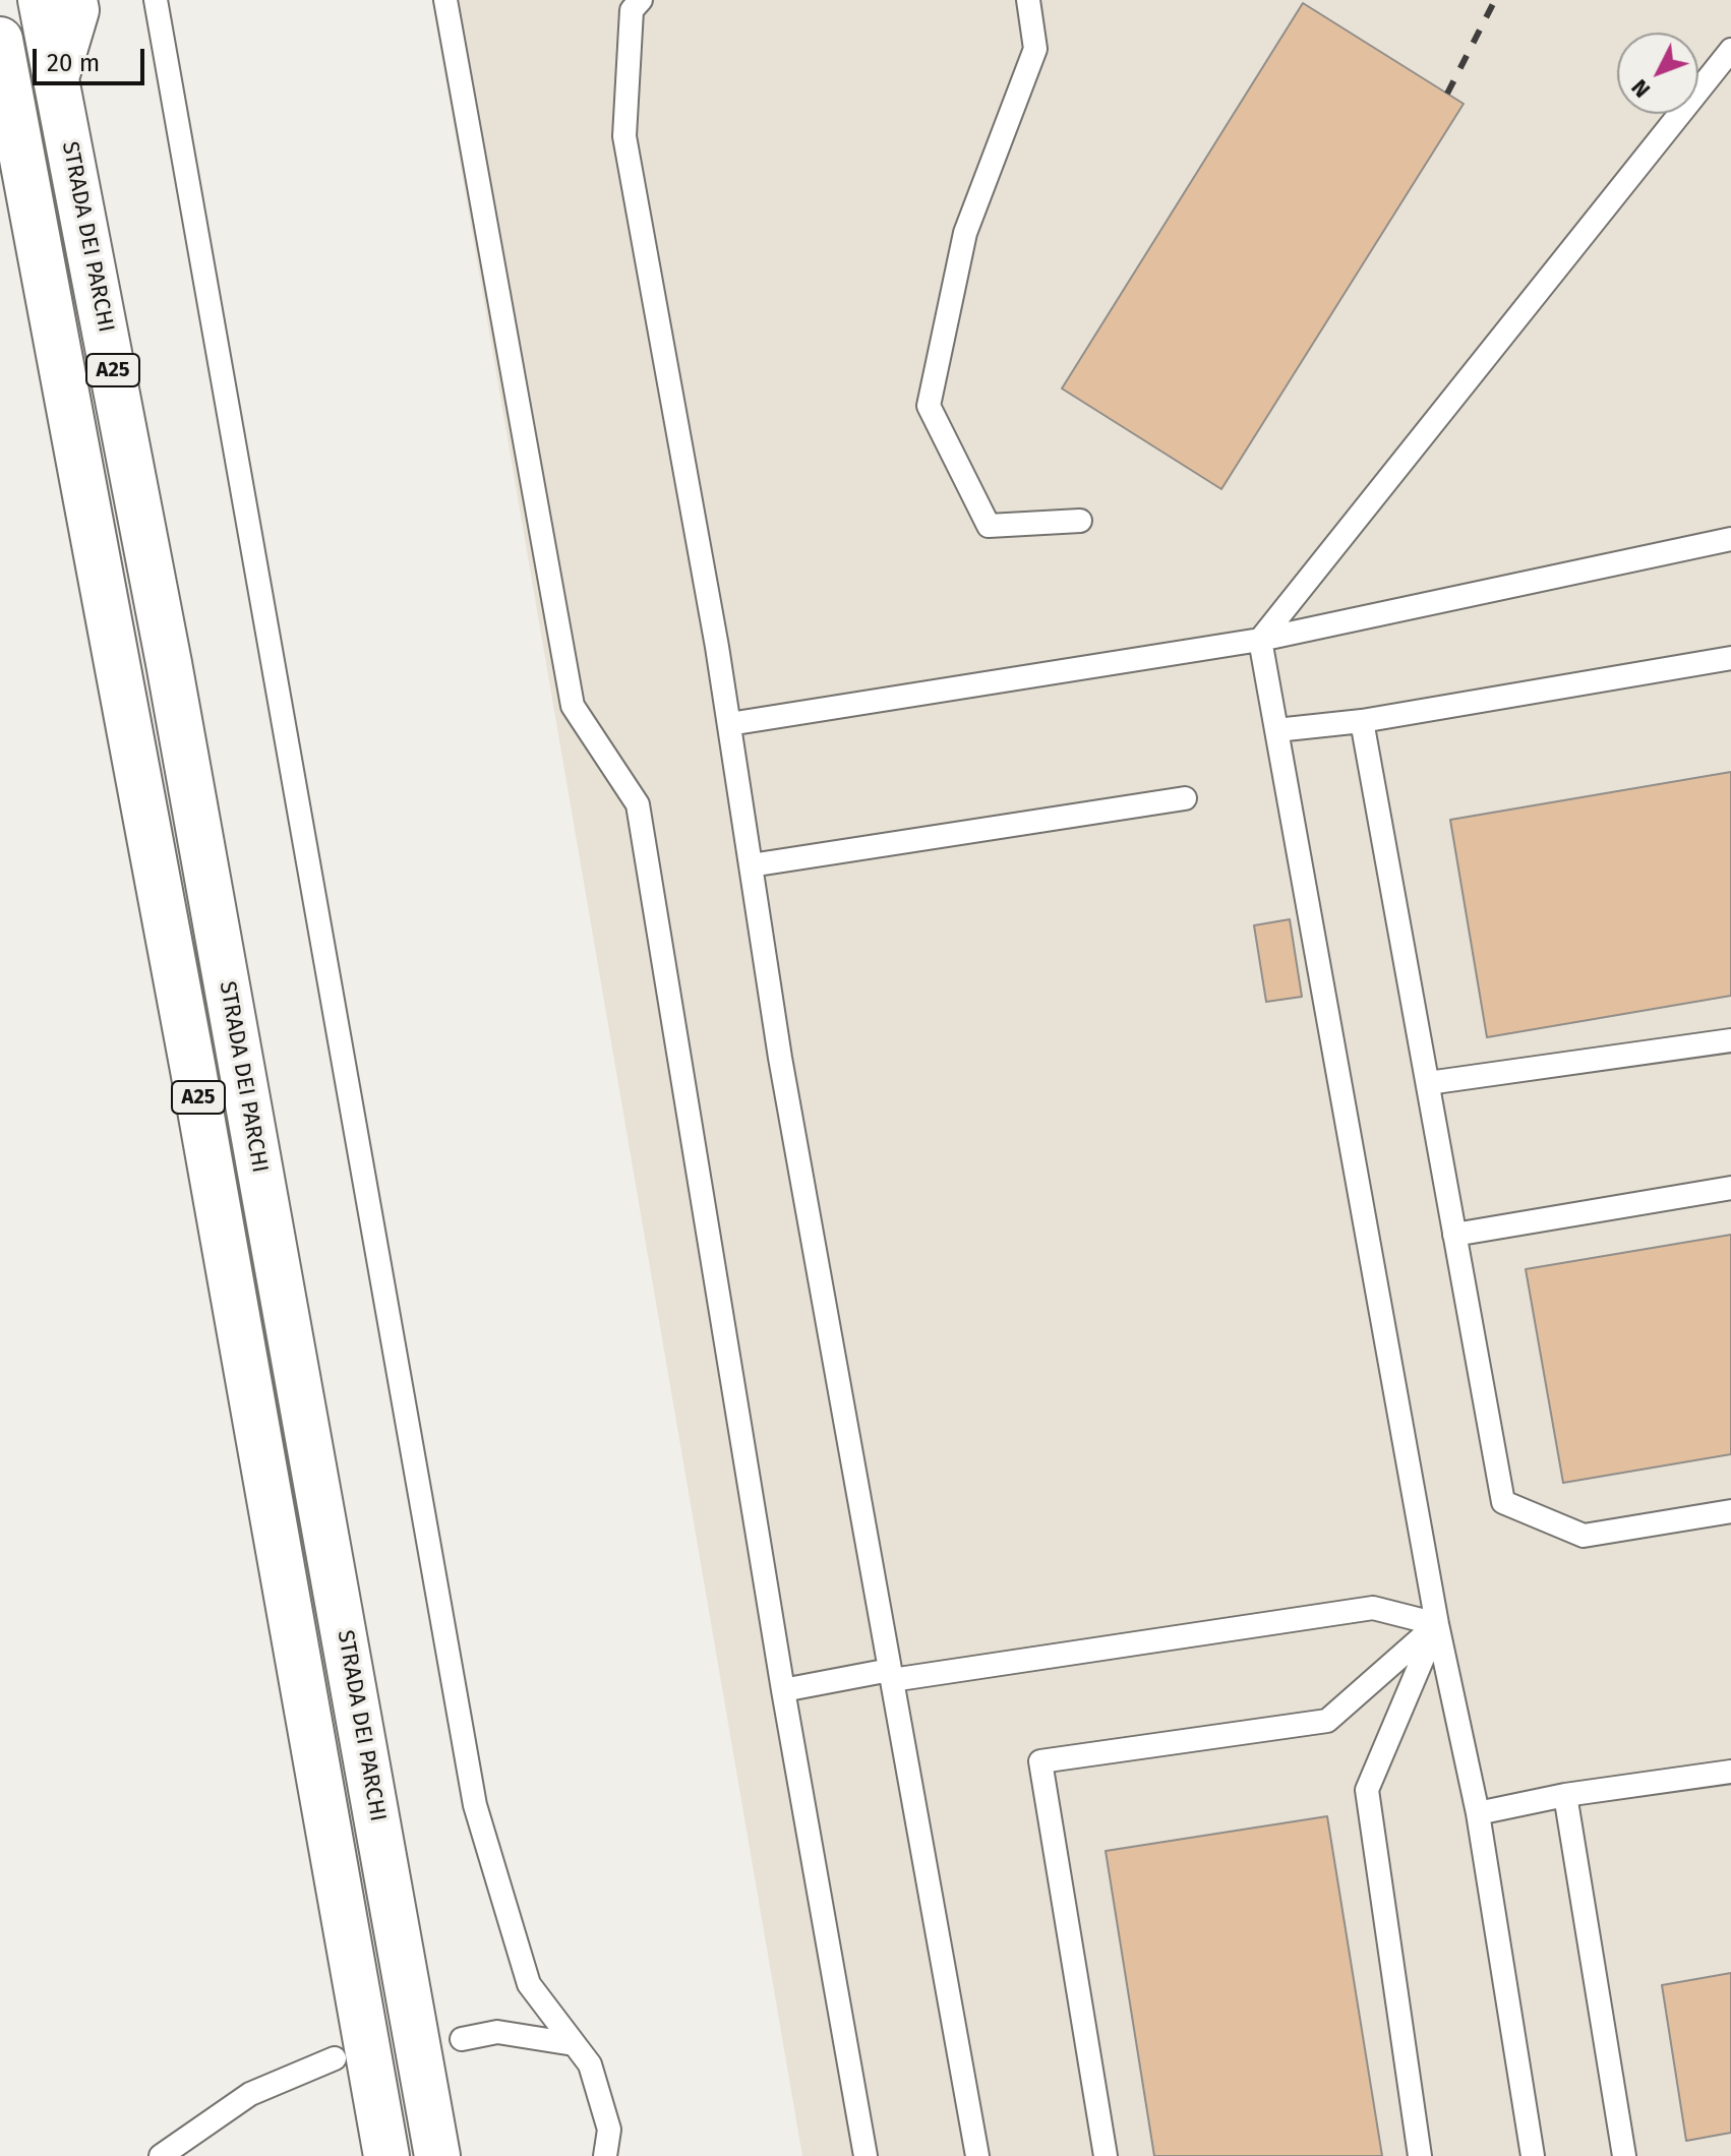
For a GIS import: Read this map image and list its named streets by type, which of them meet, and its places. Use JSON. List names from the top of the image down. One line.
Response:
{"streets":{"highway":["STRADA DEI PARCHI","A25"]},"scale_bar":"20 m","north":"bottom left"}
